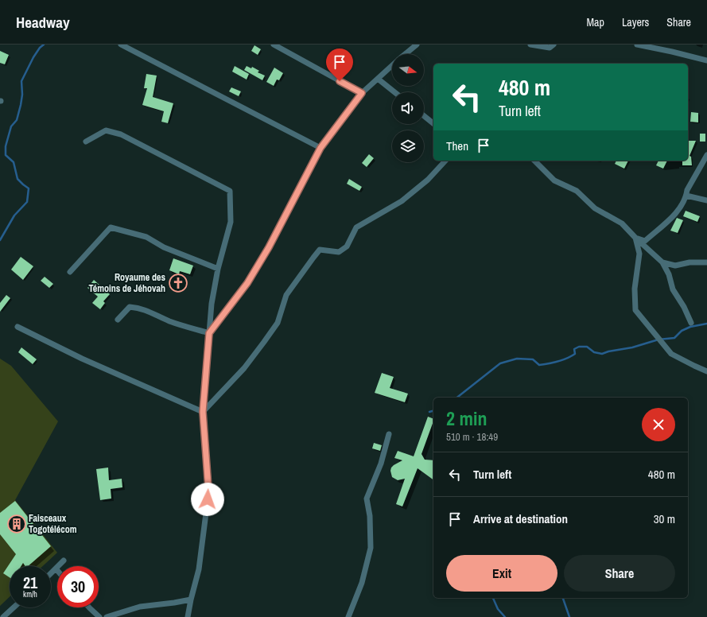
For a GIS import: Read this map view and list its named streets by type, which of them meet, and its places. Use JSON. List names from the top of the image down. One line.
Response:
{"places":{"church":["Royaume des Témoins de Jéhovah"],"building":["Faisceaux Togotélécom"]},"north":"right","page":{"header":"Headway","nav":["Map","Layers","Share"],"turn":["480 m","Turn left"],"then":"Then","heading":["2 min","510 m · 18:49"],"list":[{"name":"Turn left","value":"480 m"},{"name":"Arrive at destination","value":"30 m"}],"buttons":["Exit","Share"],"speed":"21 km/h","limit":"30"}}
